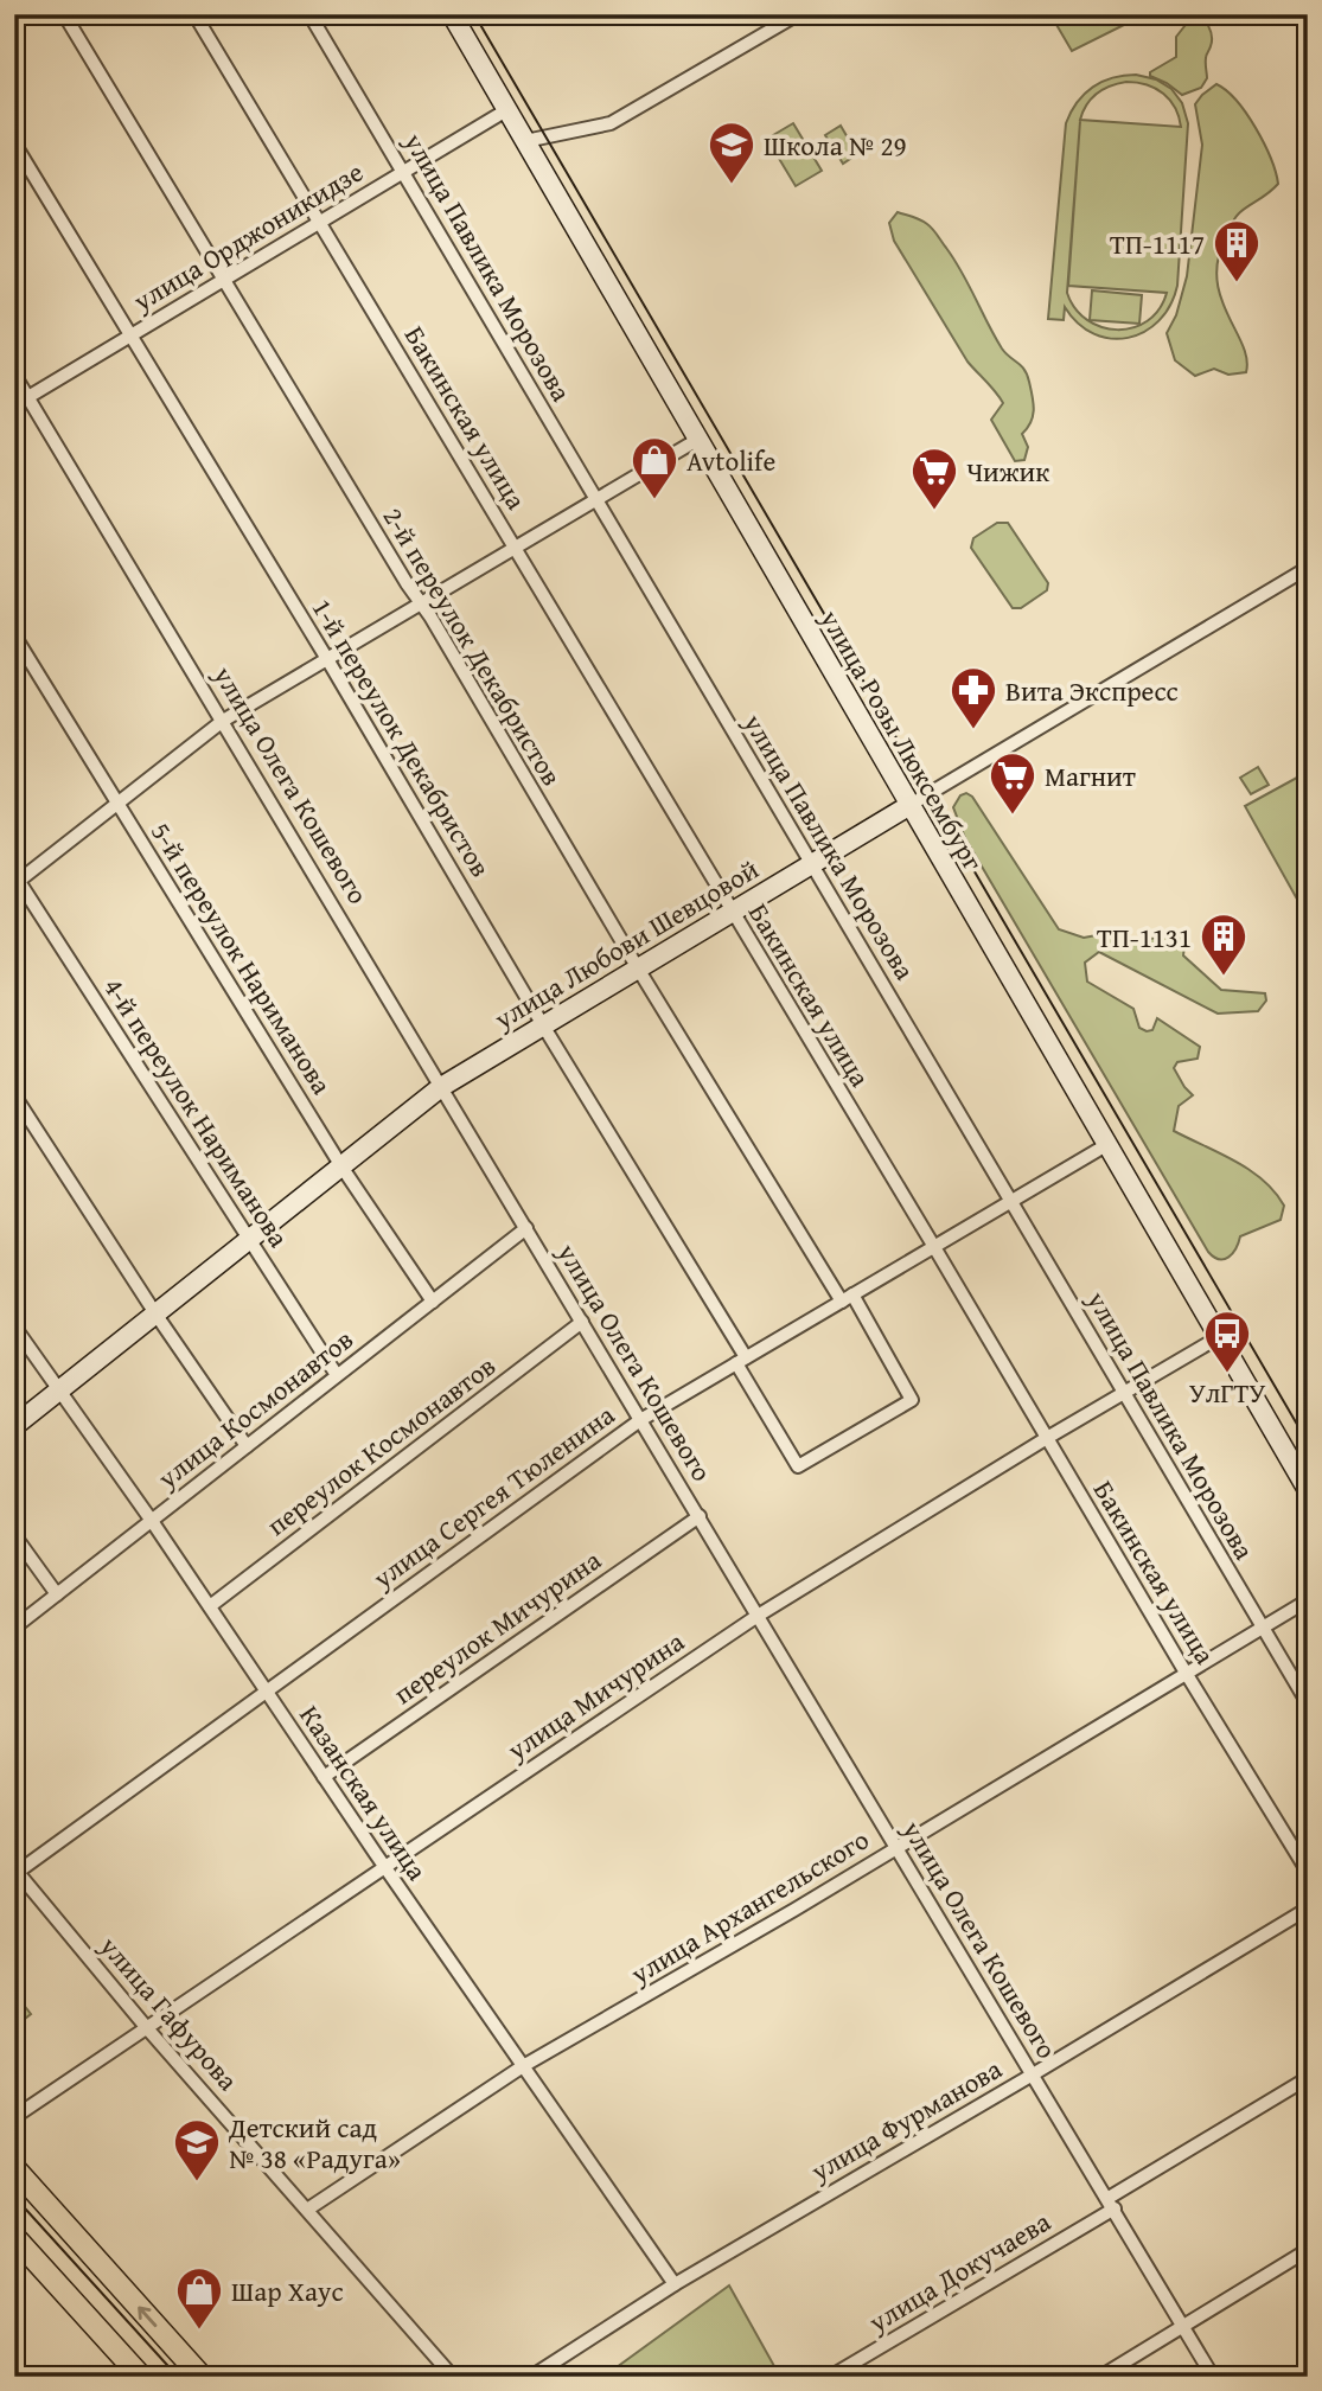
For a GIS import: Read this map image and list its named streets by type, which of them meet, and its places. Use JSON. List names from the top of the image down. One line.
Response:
{"streets":{"main road":["улица Розы Люксембург","улица Любови Шевцовой"],"street":["улица Орджоникидзе","улица Павлика Морозова","Бакинская улица","2-й переулок Декабристов","1-й переулок Декабристов","улица Олега Кошевого","5-й переулок Нариманова","4-й переулок Нариманова","улица Космонавтов","переулок Космонавтов","улица Сергея Тюленина","переулок Мичурина","улица Мичурина","Казанская улица","улица Архангельского","улица Гафурова","улица Фурманова","улица Докучаева"]},"crossings":[["улица Орджоникидзе","улица Павлика Морозова"],["улица Орджоникидзе","Бакинская улица"],["улица Орджоникидзе","2-й переулок Декабристов"],["улица Орджоникидзе","1-й переулок Декабристов"],["улица Орджоникидзе","улица Розы Люксембург"],["улица Орджоникидзе","улица Олега Кошевого"],["улица Павлика Морозова","улица Любови Шевцовой"],["улица Павлика Морозова","улица Сергея Тюленина"],["улица Павлика Морозова","улица Мичурина"],["улица Павлика Морозова","улица Архангельского"],["Бакинская улица","улица Любови Шевцовой"],["Бакинская улица","улица Сергея Тюленина"],["Бакинская улица","улица Мичурина"],["Бакинская улица","улица Архангельского"],["2-й переулок Декабристов","1-й переулок Декабристов"],["2-й переулок Декабристов","улица Любови Шевцовой"],["2-й переулок Декабристов","улица Сергея Тюленина"],["1-й переулок Декабристов","улица Любови Шевцовой"],["1-й переулок Декабристов","улица Сергея Тюленина"],["улица Розы Люксембург","улица Любови Шевцовой"],["улица Розы Люксембург","улица Сергея Тюленина"],["улица Розы Люксембург","улица Мичурина"],["улица Олега Кошевого","улица Любови Шевцовой"],["улица Олега Кошевого","улица Космонавтов"],["улица Олега Кошевого","переулок Космонавтов"],["улица Олега Кошевого","улица Сергея Тюленина"],["улица Олега Кошевого","переулок Мичурина"],["улица Олега Кошевого","улица Мичурина"],["улица Олега Кошевого","улица Архангельского"],["улица Олега Кошевого","улица Фурманова"],["улица Олега Кошевого","улица Докучаева"],["улица Любови Шевцовой","5-й переулок Нариманова"],["улица Любови Шевцовой","4-й переулок Нариманова"],["улица Любови Шевцовой","Казанская улица"],["5-й переулок Нариманова","улица Космонавтов"],["4-й переулок Нариманова","улица Космонавтов"],["улица Космонавтов","Казанская улица"],["переулок Космонавтов","Казанская улица"],["улица Сергея Тюленина","Казанская улица"],["улица Сергея Тюленина","улица Гафурова"],["переулок Мичурина","Казанская улица"],["улица Мичурина","Казанская улица"],["улица Мичурина","улица Гафурова"],["Казанская улица","улица Архангельского"],["Казанская улица","улица Фурманова"],["улица Архангельского","улица Гафурова"]],"places":{"school or university":["Школа № 29","Детский сад № 38 «Радуга»"],"building":["ТП-1117","ТП-1131"],"shop":["Avtolife","Шар Хаус"],"supermarket":["Чижик","Магнит"],"pharmacy":["Вита Экспресс"],"bus stop":["УлГТУ"]}}
